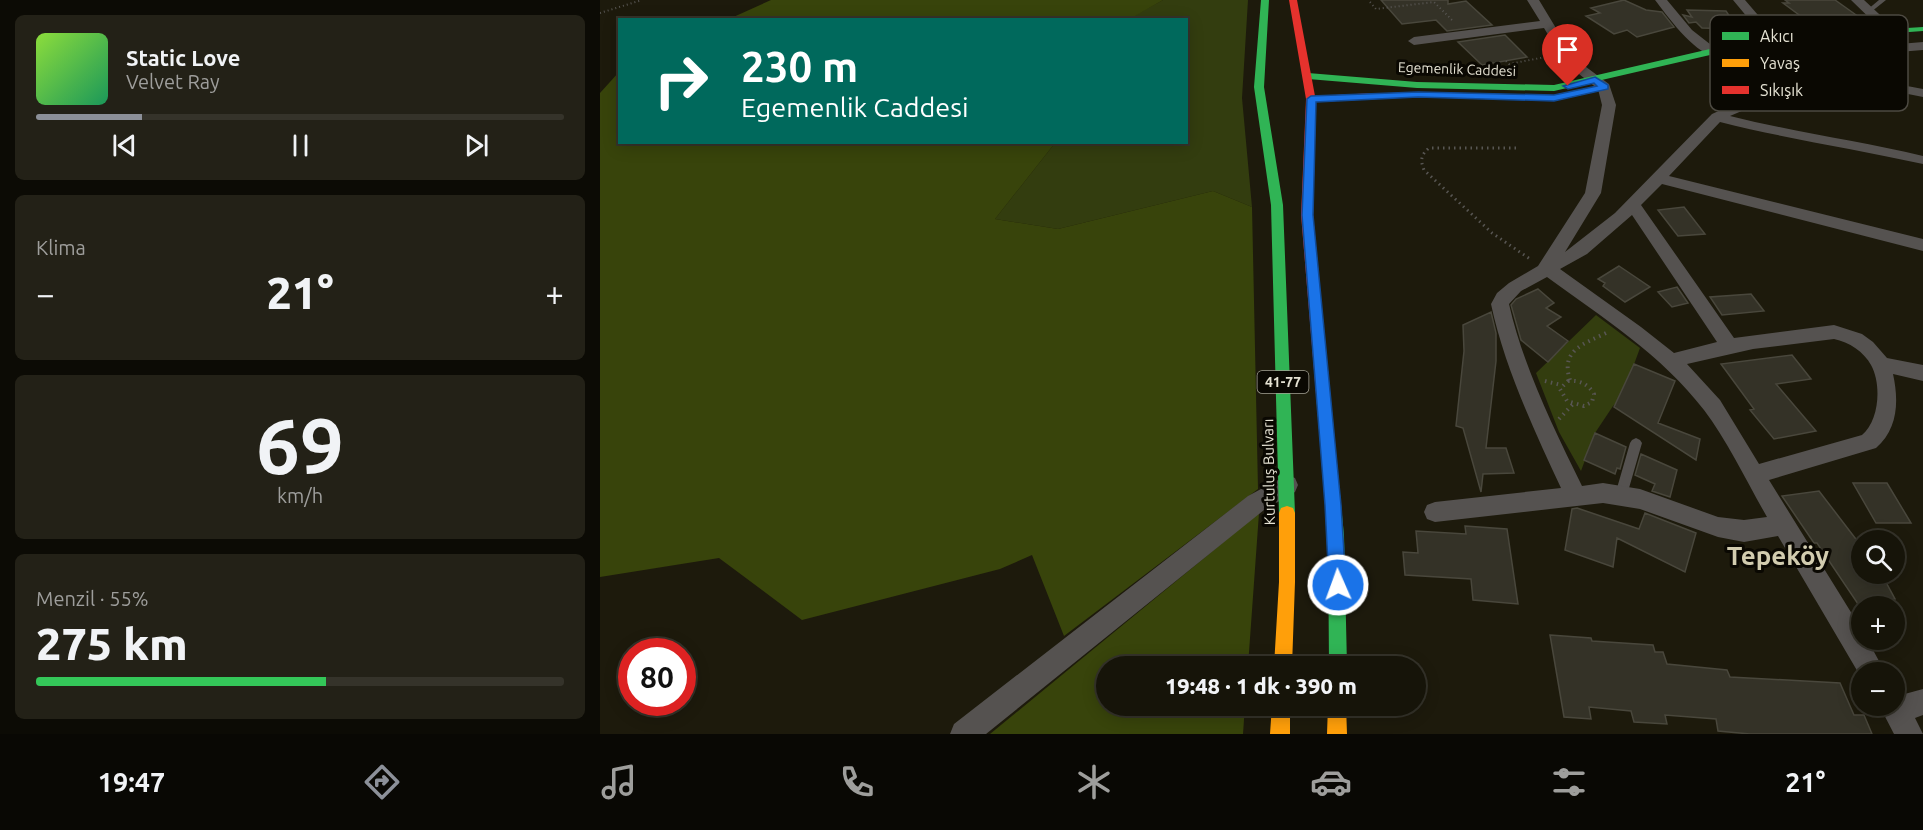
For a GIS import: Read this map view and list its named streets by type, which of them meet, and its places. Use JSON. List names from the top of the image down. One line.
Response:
{"streets":{"main road":["Egemenlik Caddesi","41-77","Kurtuluş Bulvarı"]},"crossings":[["Egemenlik Caddesi","41-77"],["Egemenlik Caddesi","Kurtuluş Bulvarı"]],"districts":["Tepeköy"],"legend":["Akıcı","Yavaş","Sıkışık"],"page":{"turn":["230 m","Egemenlik Caddesi"],"song":["Static Love","Velvet Ray"],"tile":["Klima",["69","km/h"],["Menzil · 55%","275 km"]],"heat":["−","21°","+"],"map_buttons":["+","−"],"limit":"80","trip":"19:48 · 1 dk · 390 m","tabs":["19:47","21°"]}}
